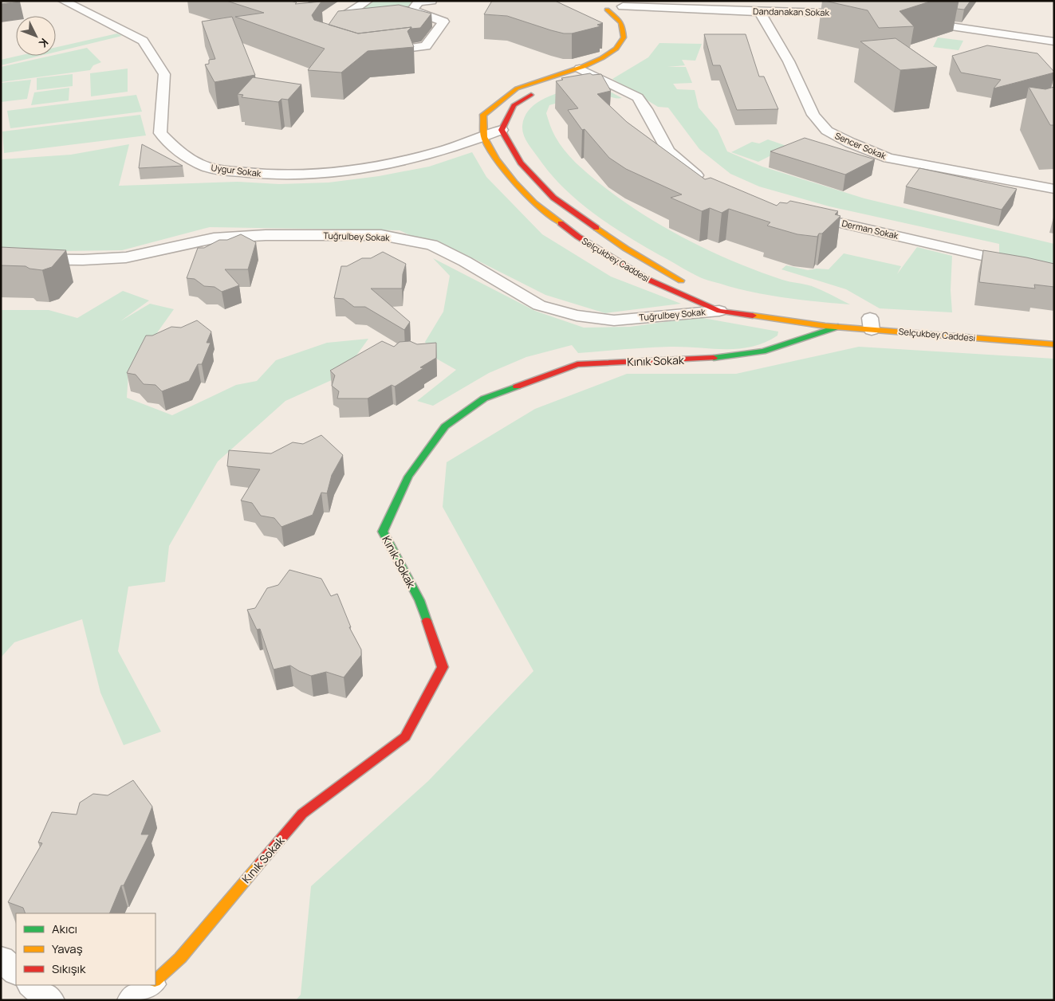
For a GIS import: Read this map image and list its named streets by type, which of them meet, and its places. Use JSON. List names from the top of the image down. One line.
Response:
{"streets":{"street":["Dandanakan Sokak","Sencer Sokak","Uygur Sokak","Derman Sokak","Tuğrulbey Sokak","Selçukbey Caddesi","Kınık Sokak"]},"crossings":[["Dandanakan Sokak","Sencer Sokak"],["Dandanakan Sokak","Selçukbey Caddesi"],["Uygur Sokak","Selçukbey Caddesi"],["Tuğrulbey Sokak","Selçukbey Caddesi"],["Selçukbey Caddesi","Kınık Sokak"]],"legend":["Akıcı","Yavaş","Sıkışık"],"north":"bottom right"}
